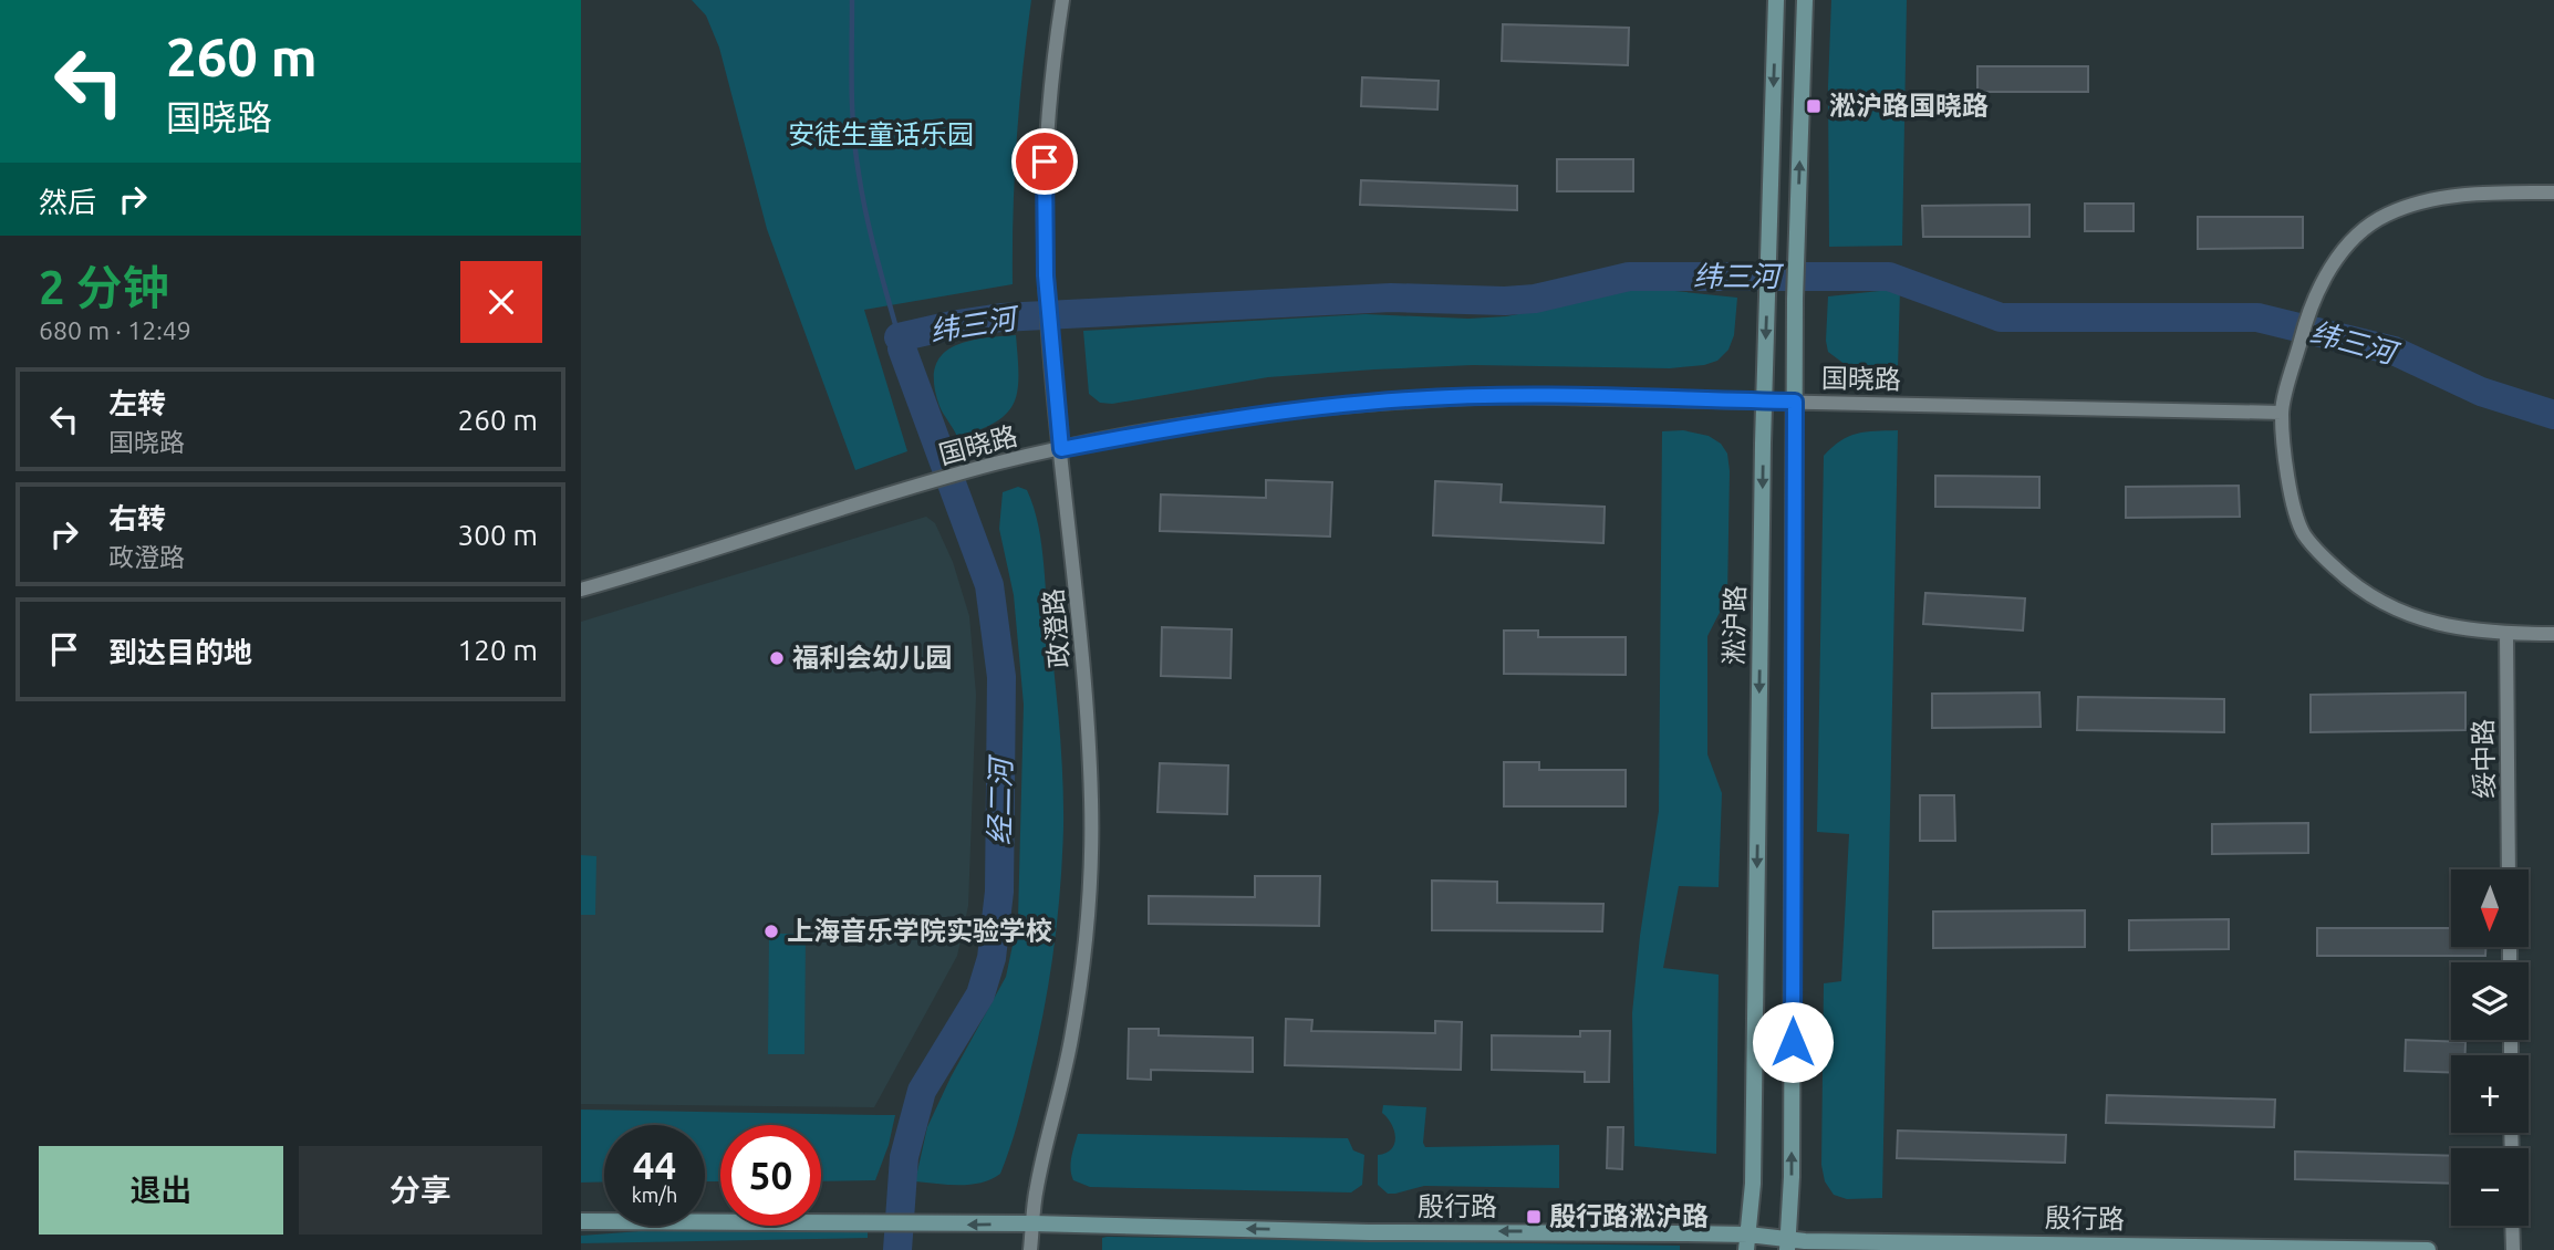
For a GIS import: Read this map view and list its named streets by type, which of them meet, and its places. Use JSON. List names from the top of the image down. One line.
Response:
{"streets":{"main road":["淞沪路","殷行路"],"street":["国晓路","政澄路","绥中路"]},"crossings":[["国晓路","淞沪路"],["国晓路","政澄路"],["淞沪路","殷行路"],["政澄路","殷行路"]],"one_way":["殷行路"],"water":["纬三河","经二河"],"parks":["安徒生童话乐园"],"places":{"transit":["淞沪路国晓路","殷行路淞沪路"],"other":["福利会幼儿园","上海音乐学院实验学校"]},"north":"bottom","page":{"turn":["260 m","国晓路"],"then":"然后","heading":["2 分钟","680 m · 12:49"],"list":[{"name":"左转","note":"国晓路","value":"260 m"},{"name":"右转","note":"政澄路","value":"300 m"},{"name":"到达目的地","value":"120 m"}],"map_buttons":["+","−"],"speed":"44 km/h","limit":"50","buttons":["退出","分享"]}}
